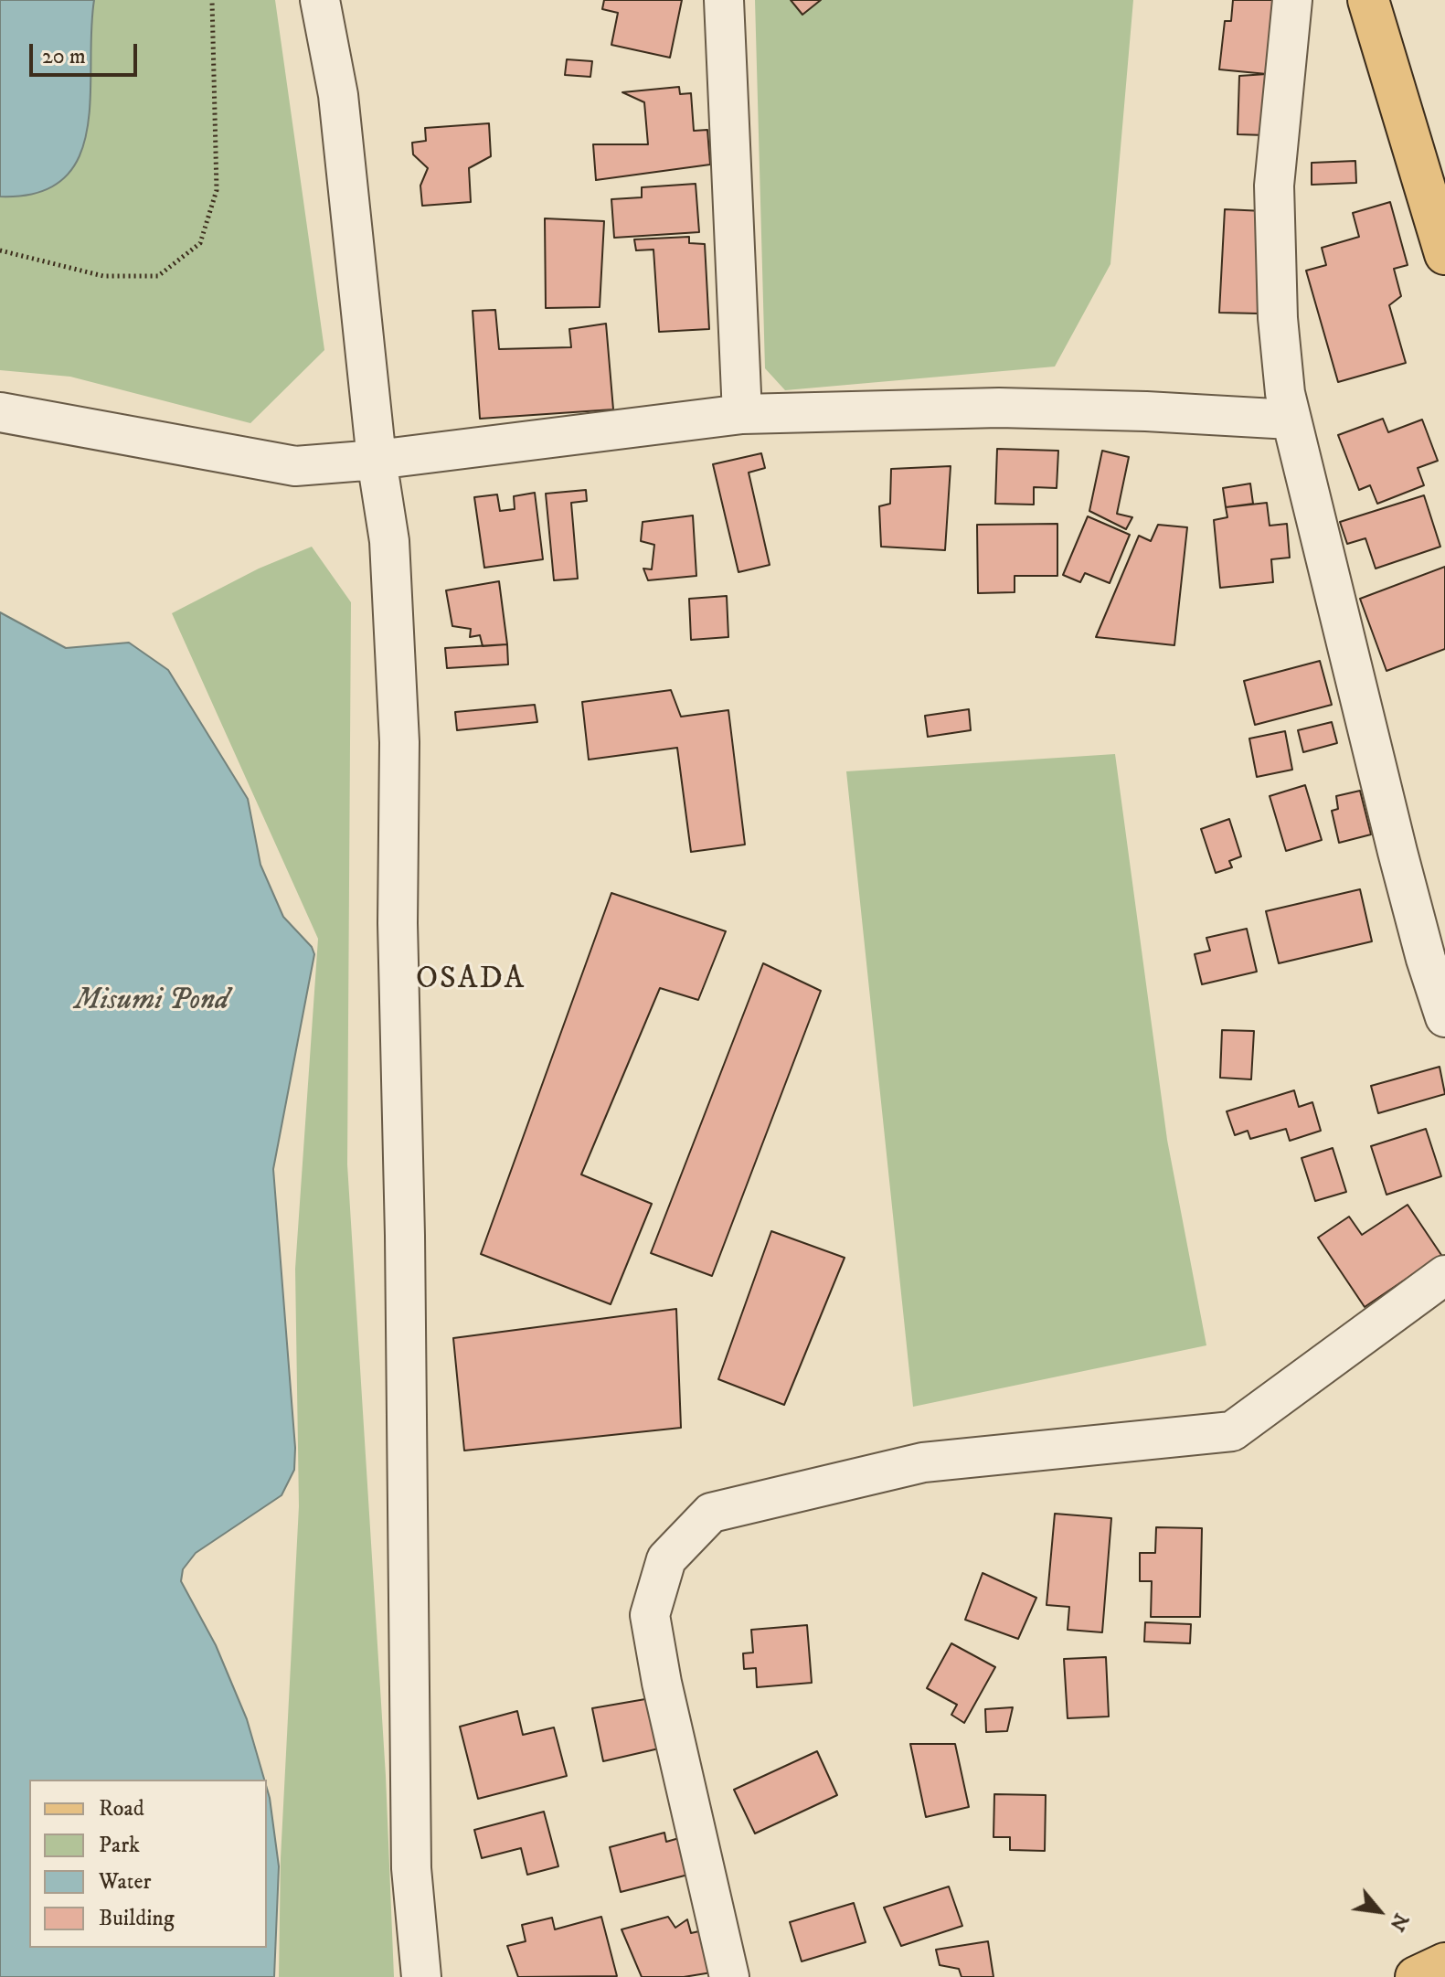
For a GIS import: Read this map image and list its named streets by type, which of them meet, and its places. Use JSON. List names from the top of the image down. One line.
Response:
{"districts":["OSADA"],"water":["Misumi Pond"],"legend":["Road","Park","Water","Building"],"scale_bar":"20 m","north":"bottom right"}
